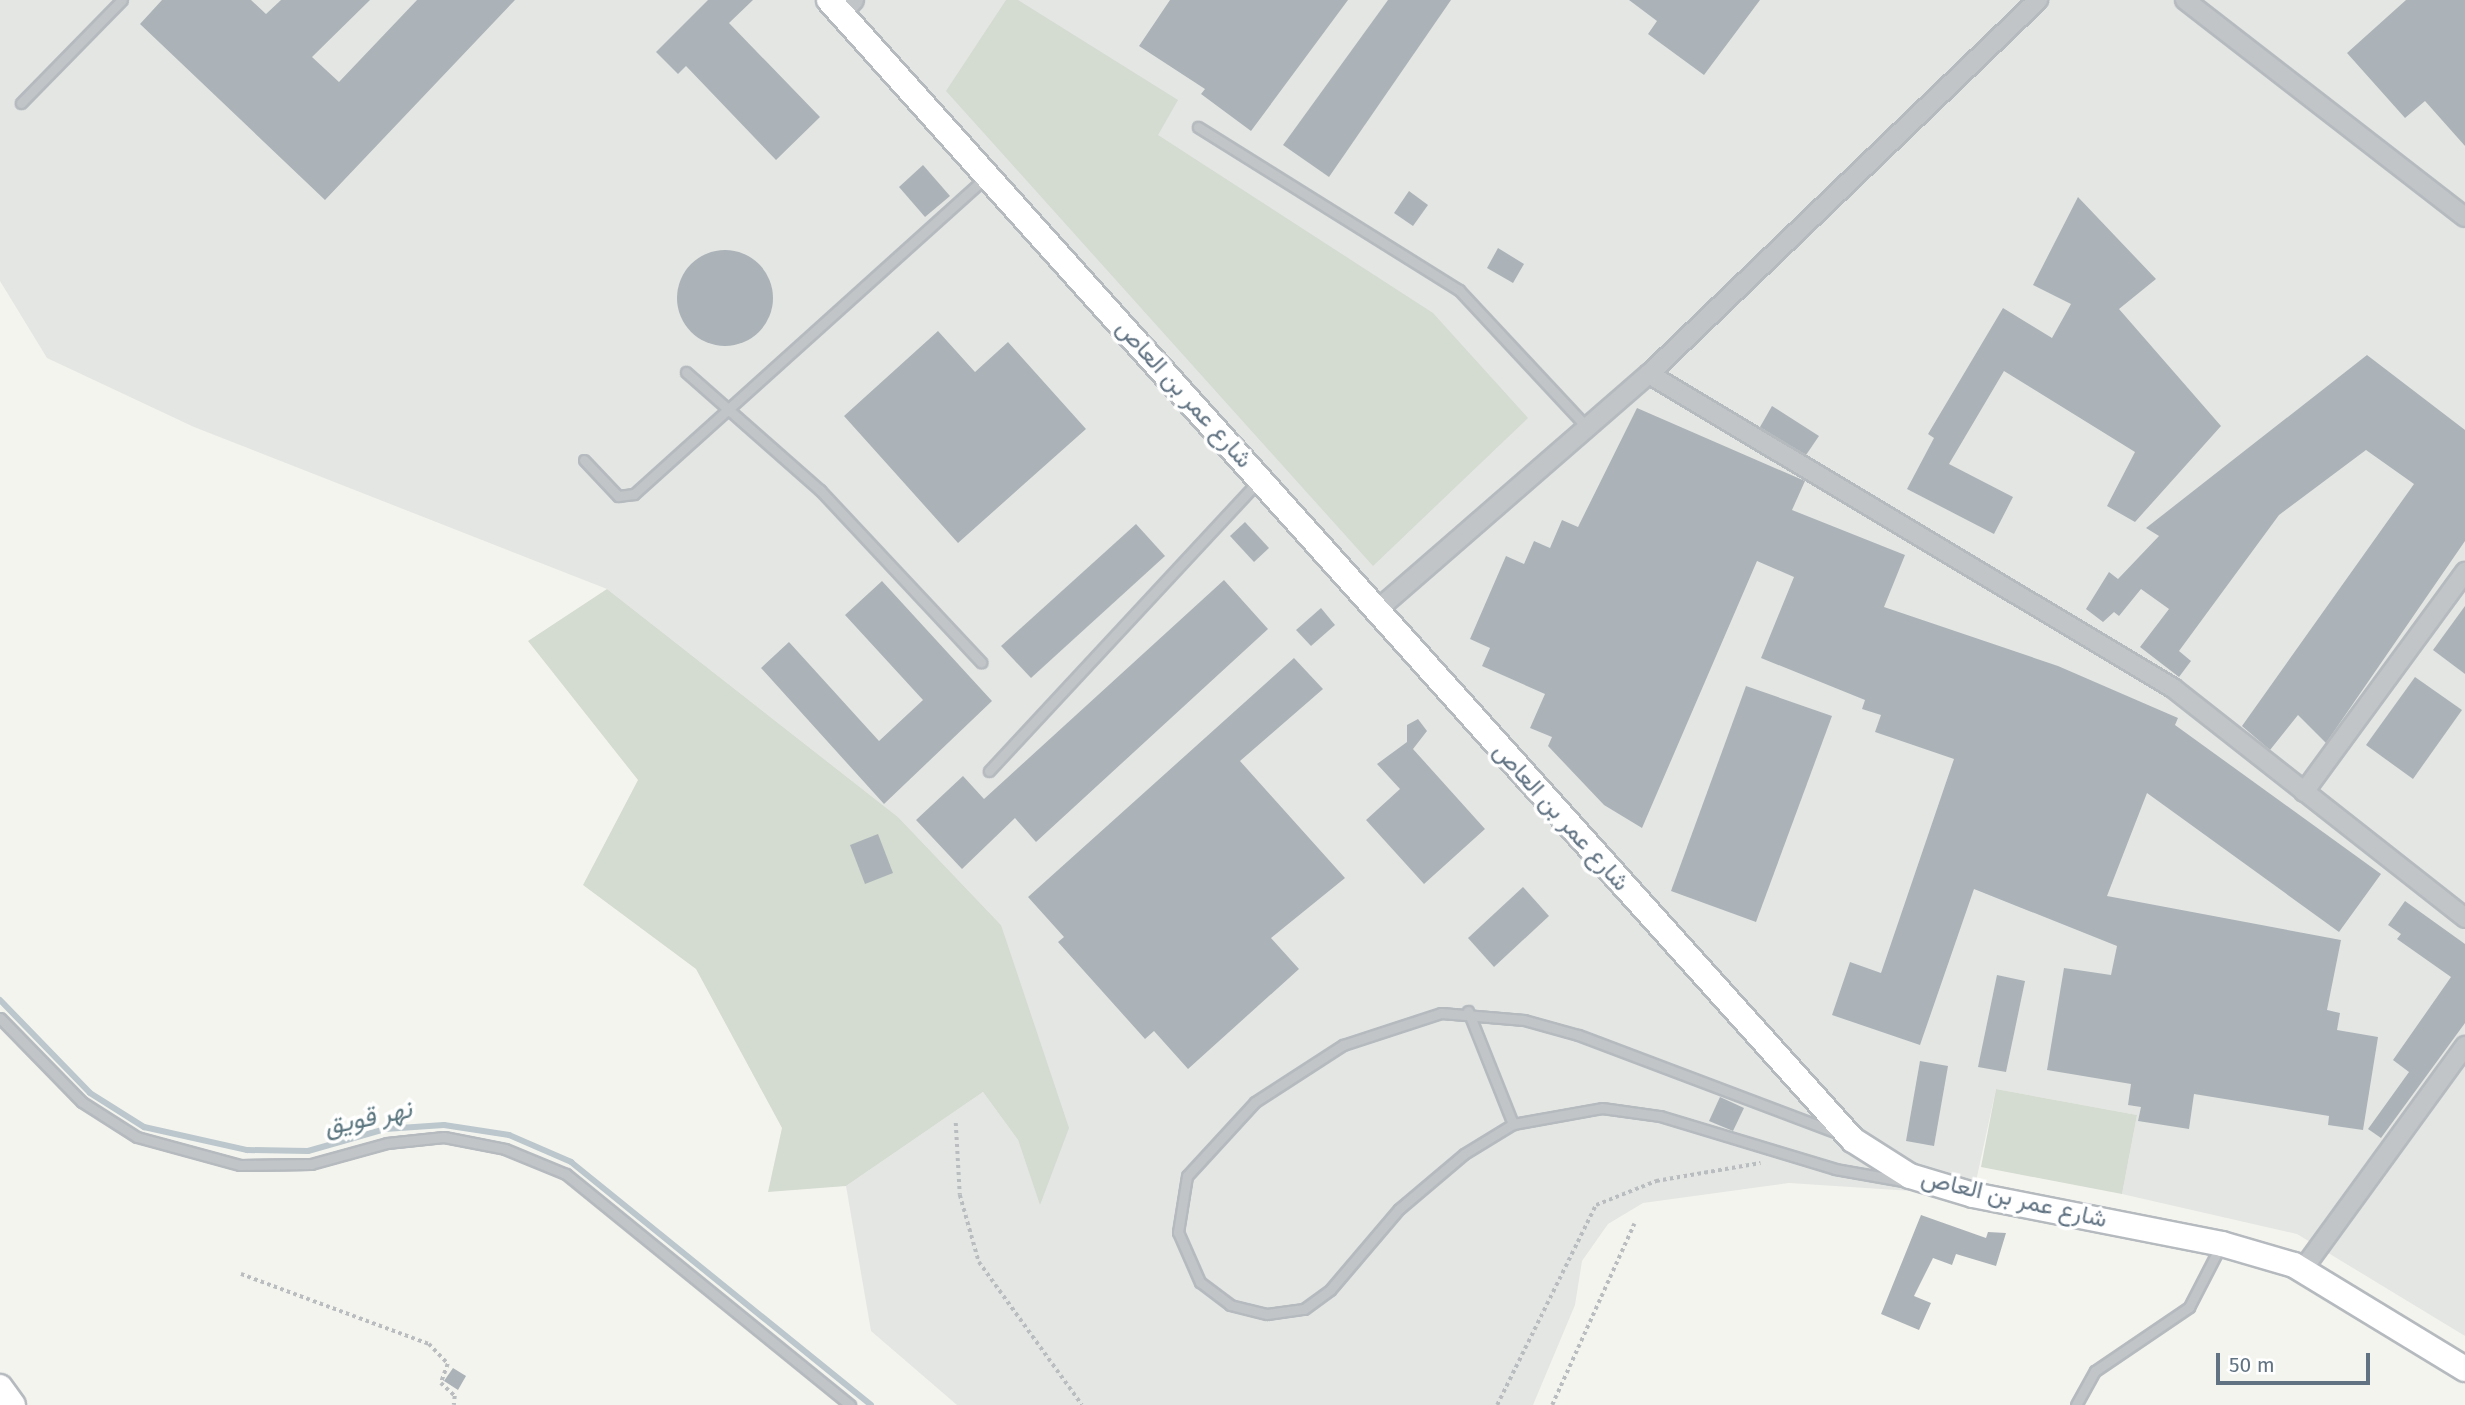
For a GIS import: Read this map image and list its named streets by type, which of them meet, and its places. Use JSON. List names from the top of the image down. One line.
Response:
{"streets":{"street":["شارع عمر بن العاص"]},"water":["نهر قويق"],"scale_bar":"50 m"}
